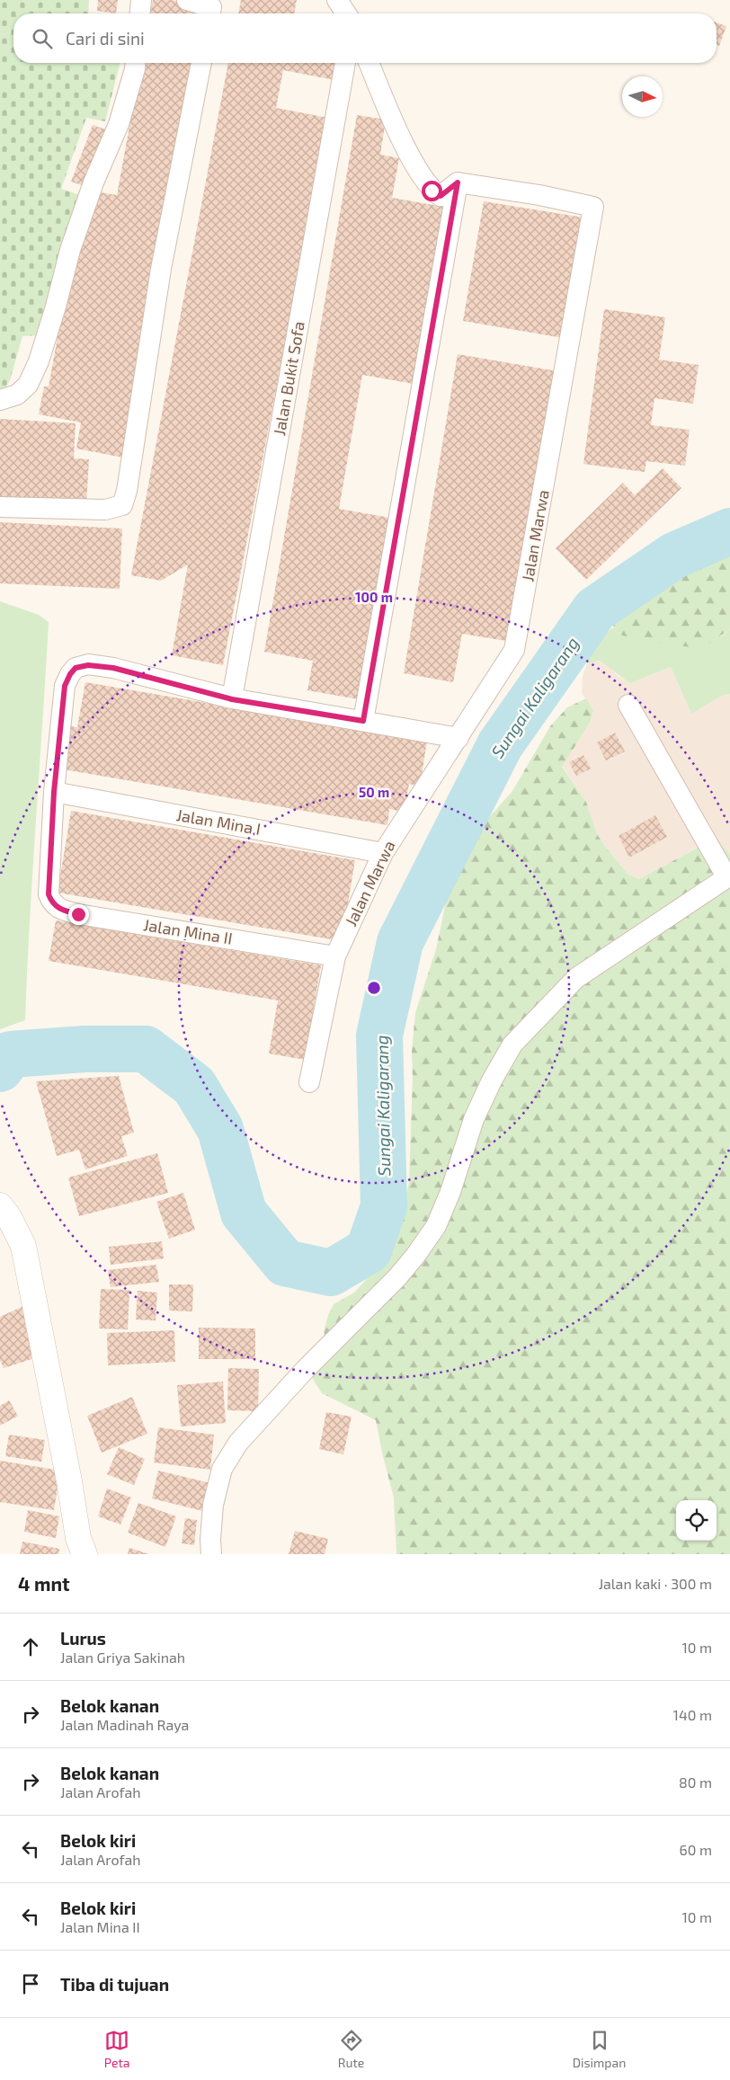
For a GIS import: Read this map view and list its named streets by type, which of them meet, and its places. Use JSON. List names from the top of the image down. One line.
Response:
{"streets":{"street":["Jalan Bukit Sofa","Jalan Marwa","Jalan Mina I","Jalan Mina II"]},"crossings":[["Jalan Marwa","Jalan Mina I"],["Jalan Marwa","Jalan Mina II"],["Jalan Mina I","Jalan Mina II"]],"water":["Sungai Kaligarang"],"north":"right","page":{"search":"Cari di sini","heading":["4 mnt","Jalan kaki · 300 m"],"list":[["Lurus","Jalan Griya Sakinah","10 m"],["Belok kanan","Jalan Madinah Raya","140 m"],["Belok kanan","Jalan Arofah","80 m"],["Belok kiri","Jalan Arofah","60 m"],["Belok kiri","Jalan Mina II","10 m"],"Tiba di tujuan"],"nav":["Peta","Rute","Disimpan"]},"rings":["100 m","50 m"]}
